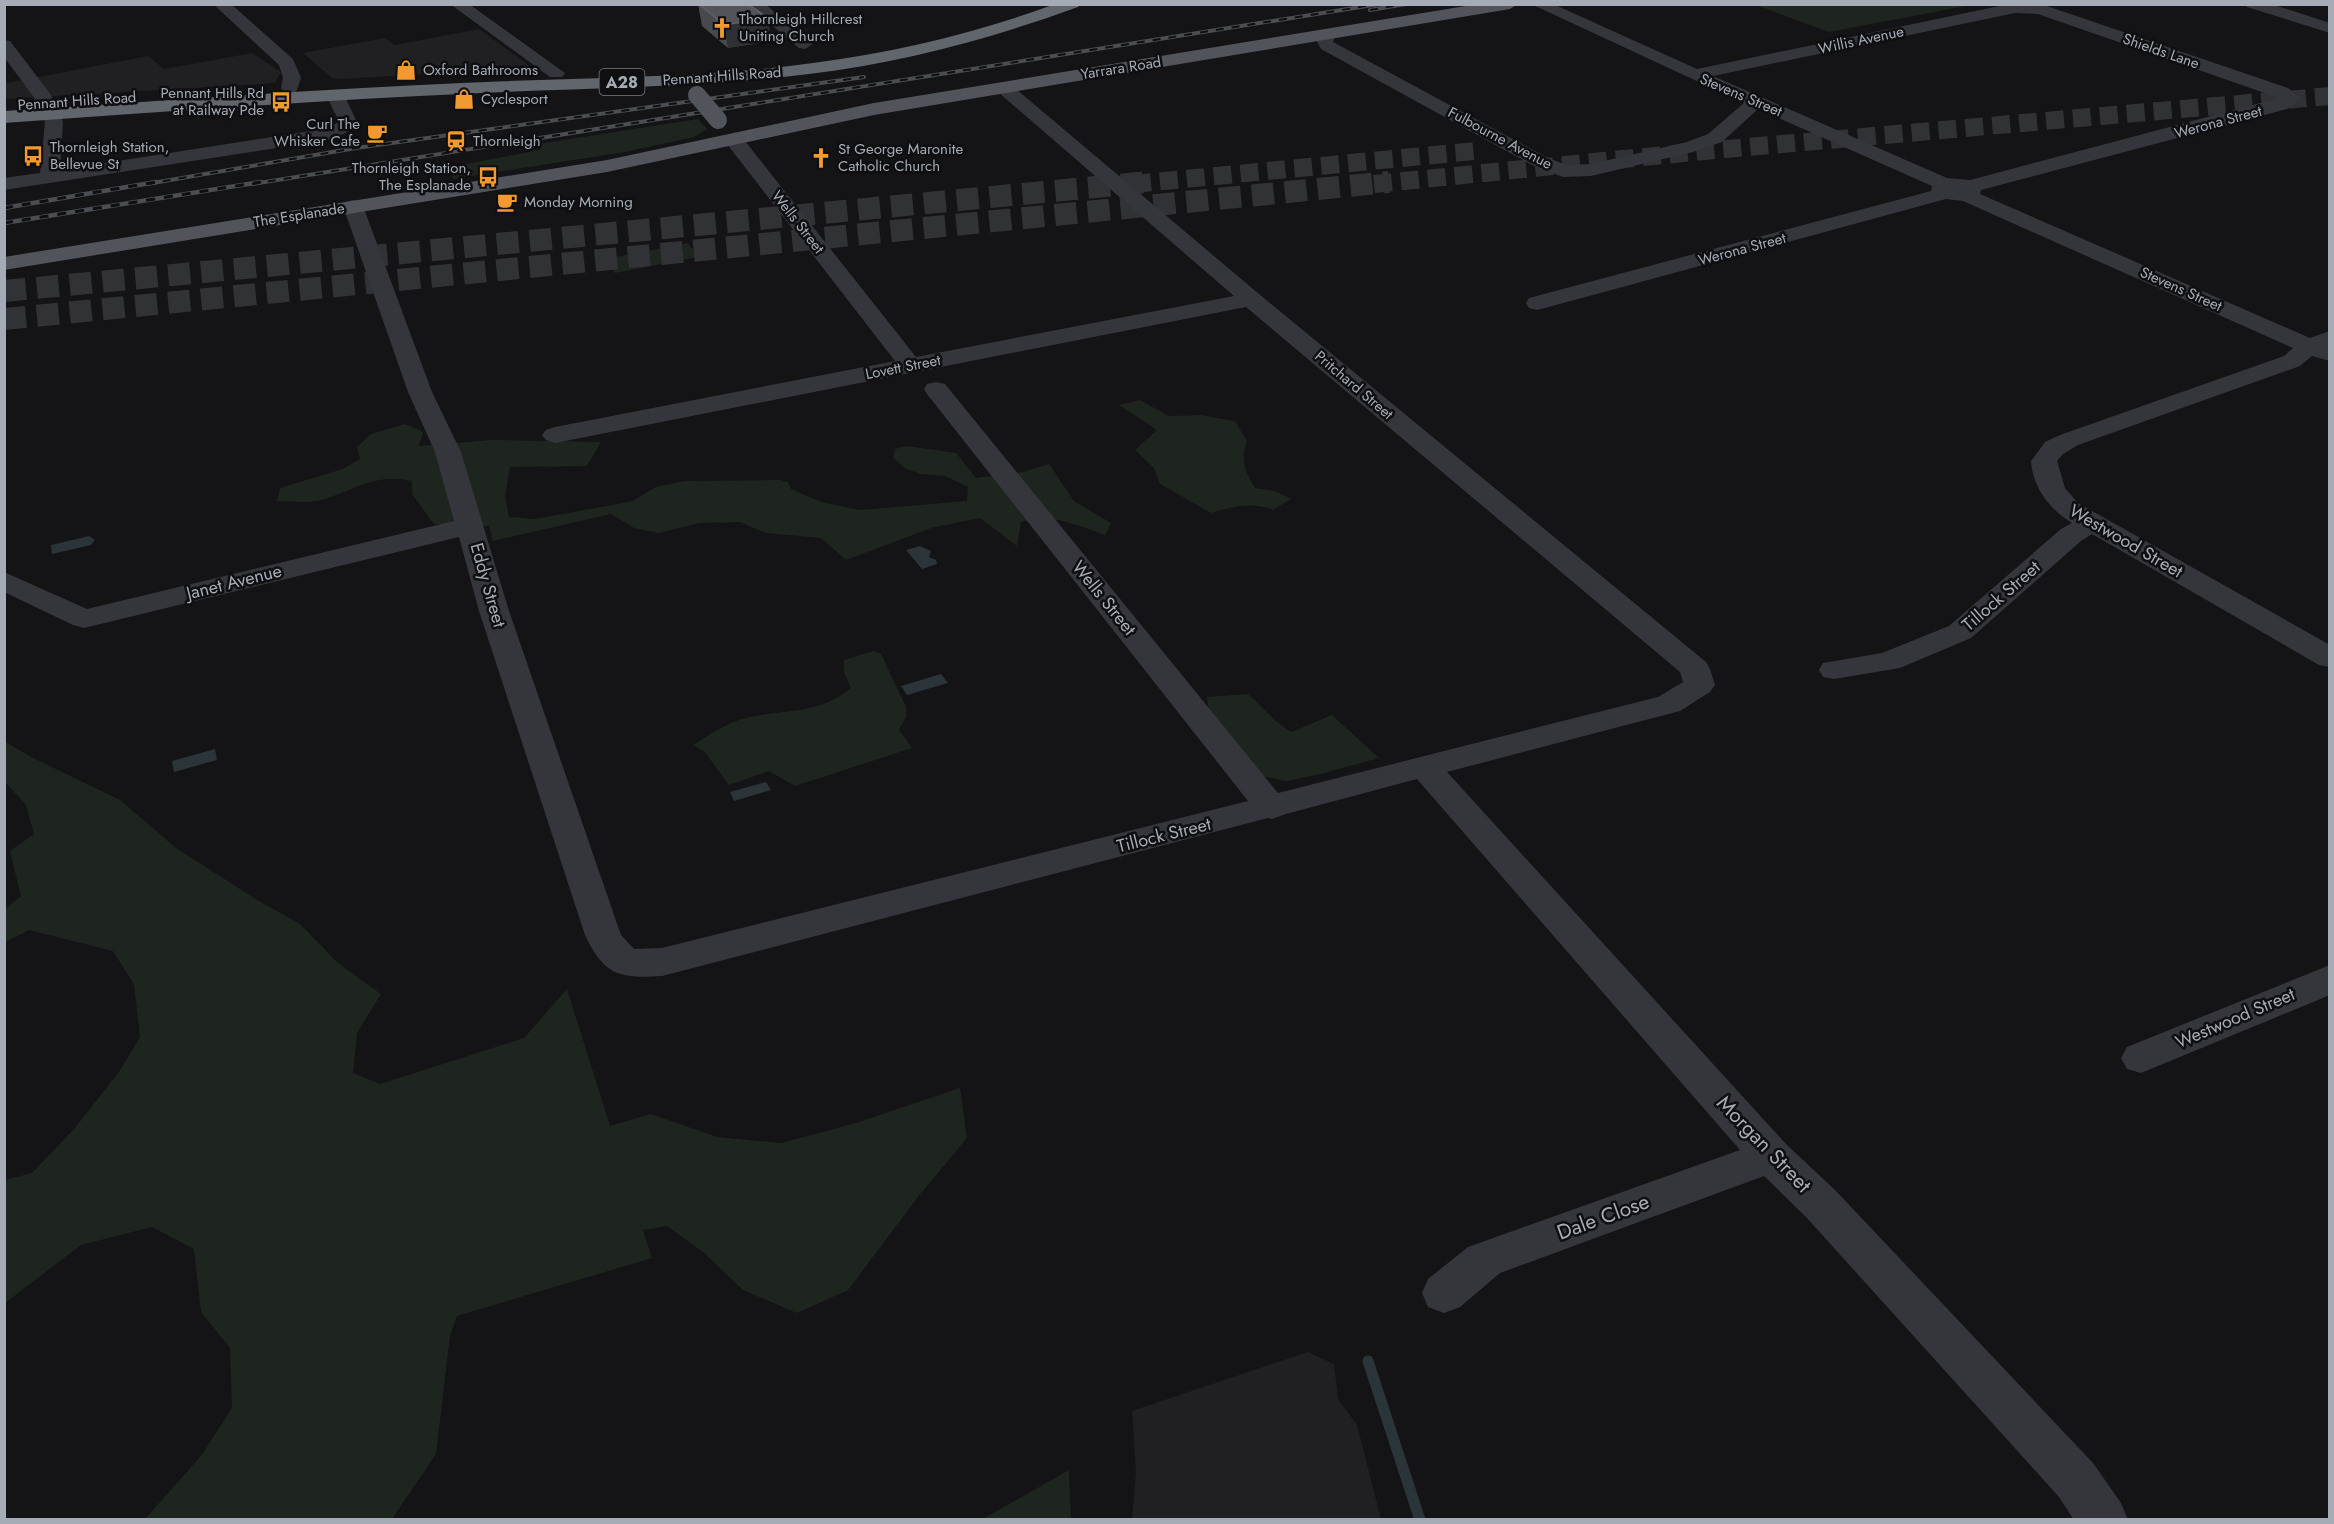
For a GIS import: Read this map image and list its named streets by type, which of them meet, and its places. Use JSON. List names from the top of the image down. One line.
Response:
{"streets":{"highway":["Pennant Hills Road","A28"],"main road":["Yarrara Road","The Esplanade","Wells Street"],"street":["Willis Avenue","Shields Lane","Stevens Street","Werona Street","Fulbourne Avenue","Lovett Street","Pritchard Street","Westwood Street","Janet Avenue","Eddy Street","Tillock Street","Morgan Street","Dale Close"]},"crossings":[["Willis Avenue","Shields Lane"],["Willis Avenue","Stevens Street"],["Shields Lane","Werona Street"],["Yarrara Road","Fulbourne Avenue"],["Yarrara Road","The Esplanade"],["Yarrara Road","Wells Street"],["Yarrara Road","Pritchard Street"],["Pennant Hills Road","Wells Street"],["Stevens Street","Werona Street"],["Stevens Street","Fulbourne Avenue"],["Stevens Street","Westwood Street"],["The Esplanade","Wells Street"],["The Esplanade","Eddy Street"],["Wells Street","Lovett Street"],["Wells Street","Tillock Street"],["Lovett Street","Pritchard Street"],["Pritchard Street","Tillock Street"],["Westwood Street","Tillock Street"],["Janet Avenue","Eddy Street"],["Eddy Street","Tillock Street"],["Tillock Street","Morgan Street"],["Morgan Street","Dale Close"]],"places":{"church":["Thornleigh Hillcrest Uniting Church","St George Maronite Catholic Church"],"shop":["Oxford Bathrooms","Cyclesport"],"bus stop":["Pennant Hills Rd at Railway Pde","Thornleigh Station, Bellevue St","Thornleigh Station, The Esplanade"],"cafe":["Curl The Whisker Cafe","Monday Morning"],"station":["Thornleigh"]}}
